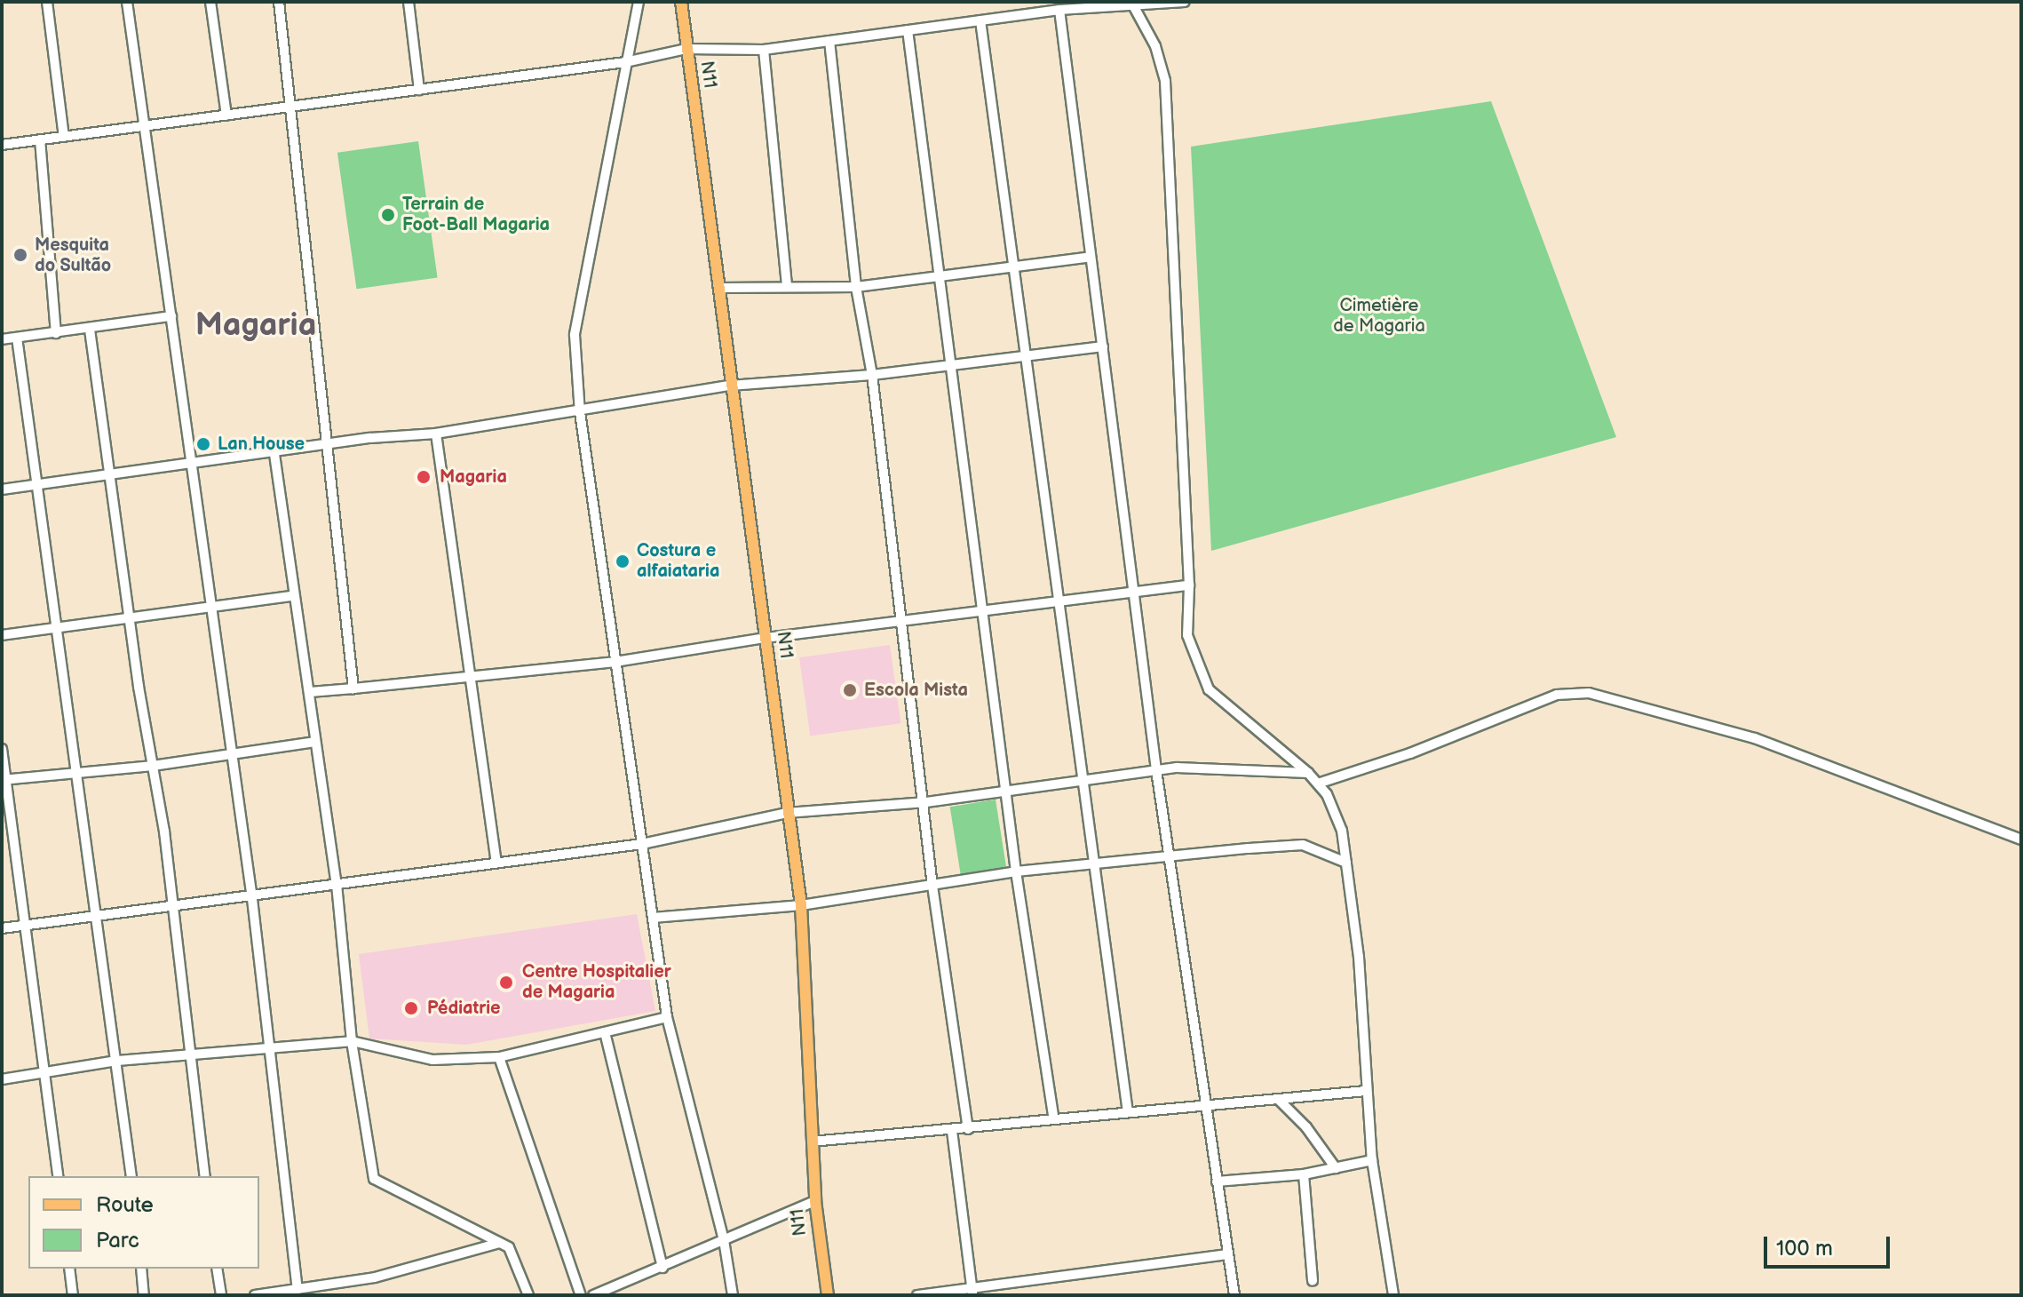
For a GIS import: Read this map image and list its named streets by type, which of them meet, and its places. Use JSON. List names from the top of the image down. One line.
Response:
{"streets":{"main road":["N11"]},"districts":["Magaria"],"parks":["Cimetière de Magaria"],"places":["Terrain de Foot-Ball Magaria","Mesquita do Sultão","Lan House","Magaria","Costura e alfaiataria","Escola Mista","Centre Hospitalier de Magaria","Pédiatrie"],"legend":["Route","Parc"],"scale_bar":"100 m"}
